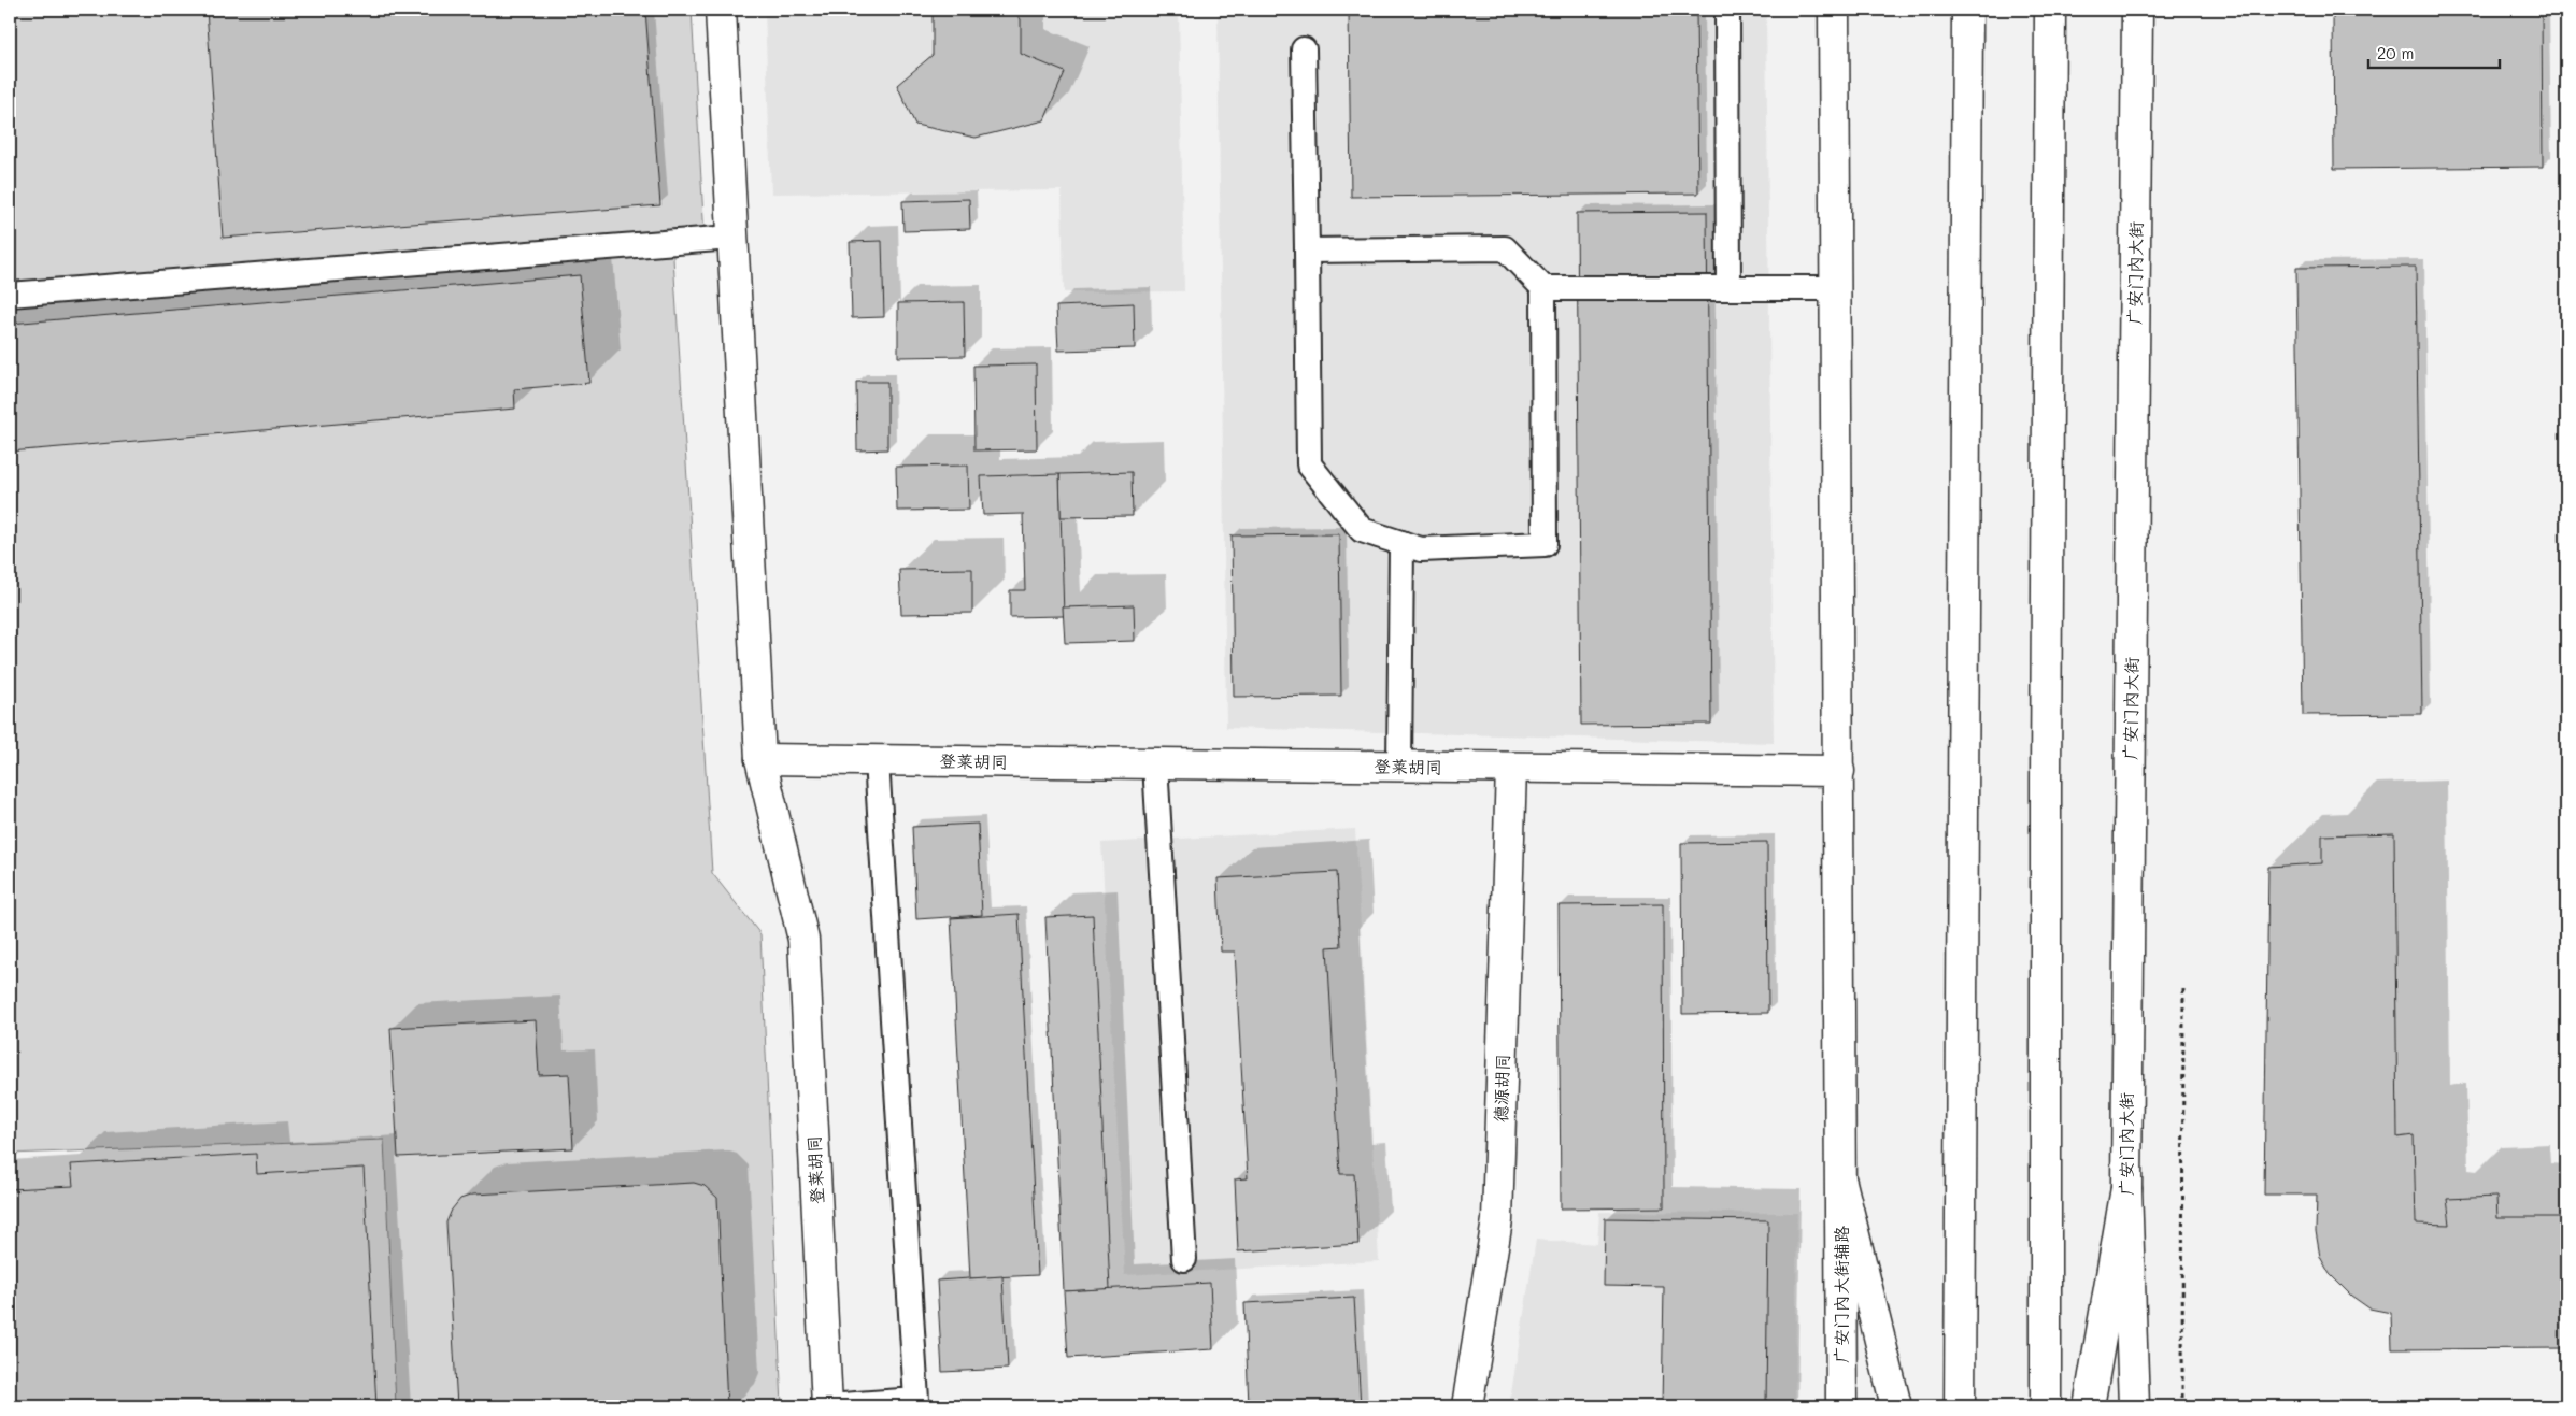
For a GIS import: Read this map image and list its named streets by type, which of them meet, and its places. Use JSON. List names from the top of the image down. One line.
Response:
{"streets":{"street":["广安门内大街","登莱胡同","德源胡同","广安门内大街辅路"]},"crossings":[["登莱胡同","德源胡同"]],"scale_bar":"20 m"}
